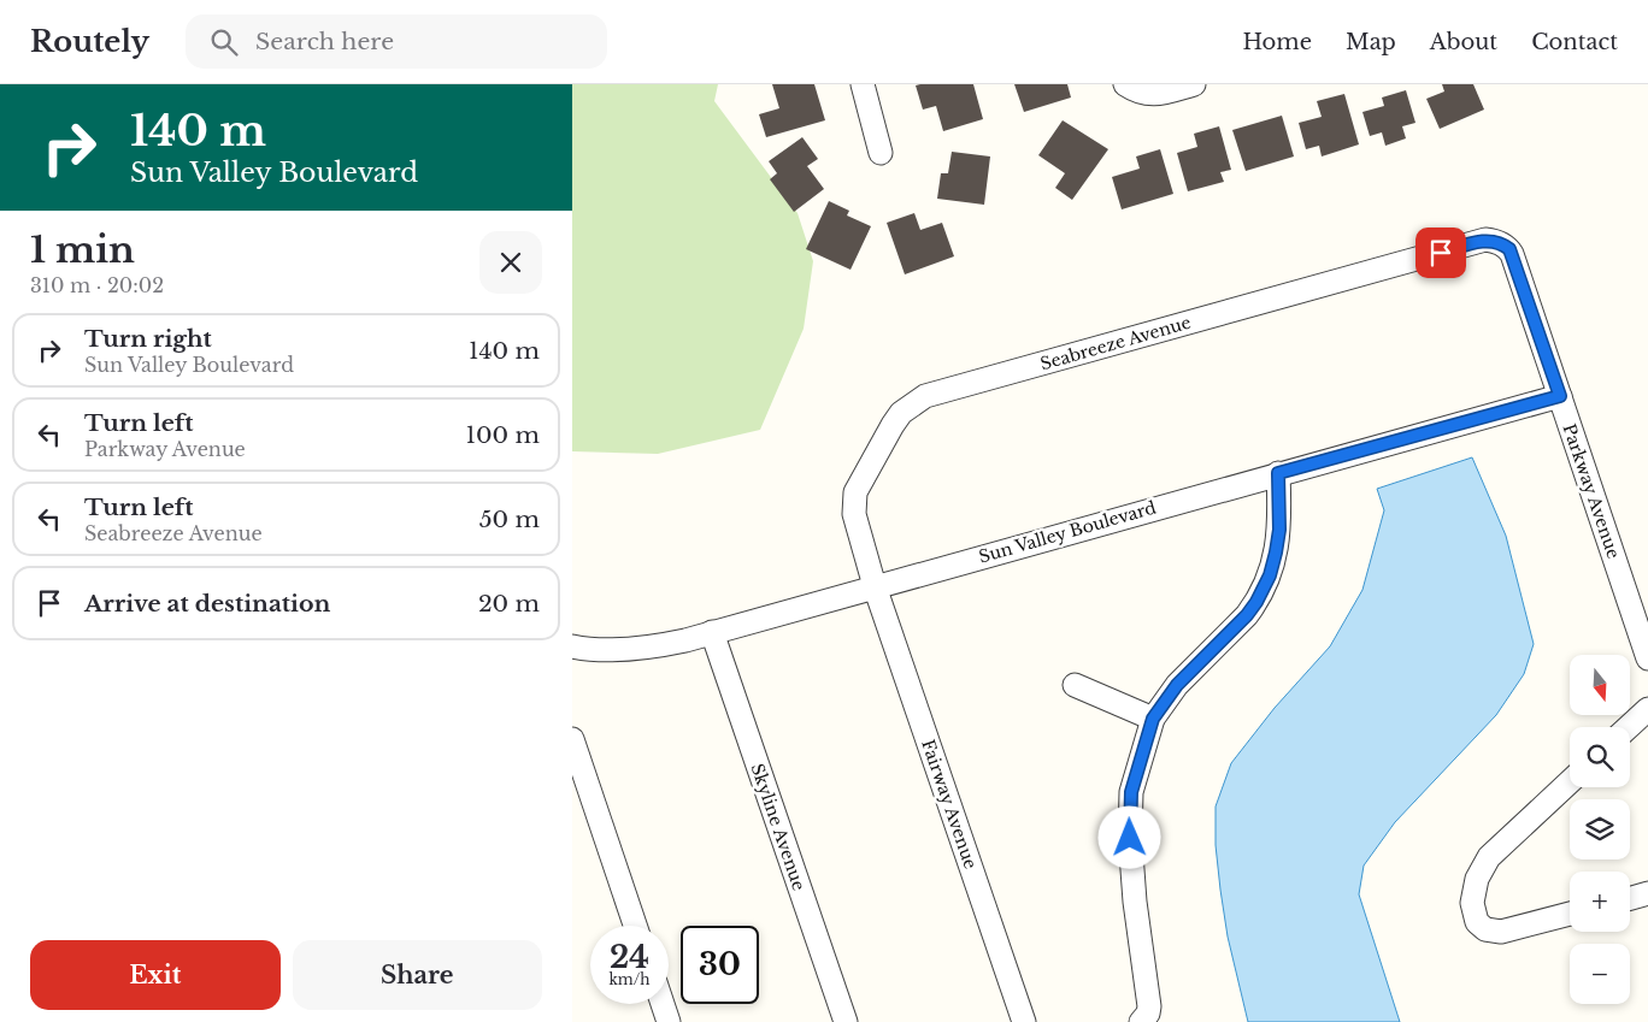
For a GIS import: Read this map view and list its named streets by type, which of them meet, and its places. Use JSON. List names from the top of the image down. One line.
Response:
{"streets":{"street":["Seabreeze Avenue","Parkway Avenue","Sun Valley Boulevard","Fairway Avenue","Skyline Avenue"]},"crossings":[["Seabreeze Avenue","Parkway Avenue"],["Seabreeze Avenue","Sun Valley Boulevard"],["Seabreeze Avenue","Fairway Avenue"],["Parkway Avenue","Sun Valley Boulevard"],["Sun Valley Boulevard","Fairway Avenue"],["Sun Valley Boulevard","Skyline Avenue"]],"north":"bottom","page":{"header":"Routely","search":"Search here","nav":["Home","Map","About","Contact"],"turn":["140 m","Sun Valley Boulevard"],"heading":["1 min","310 m · 20:02"],"list":[{"name":"Turn right","note":"Sun Valley Boulevard","value":"140 m"},{"name":"Turn left","note":"Parkway Avenue","value":"100 m"},{"name":"Turn left","note":"Seabreeze Avenue","value":"50 m"},{"name":"Arrive at destination","value":"20 m"}],"map_buttons":["+","−"],"speed":"24 km/h","limit":"30","buttons":["Exit","Share"]}}
